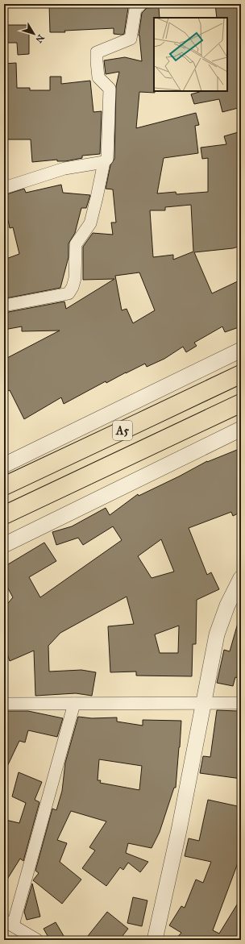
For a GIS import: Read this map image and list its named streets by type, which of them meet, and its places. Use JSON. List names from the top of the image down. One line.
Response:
{"streets":{"highway":["A5"]},"north":"bottom right"}
